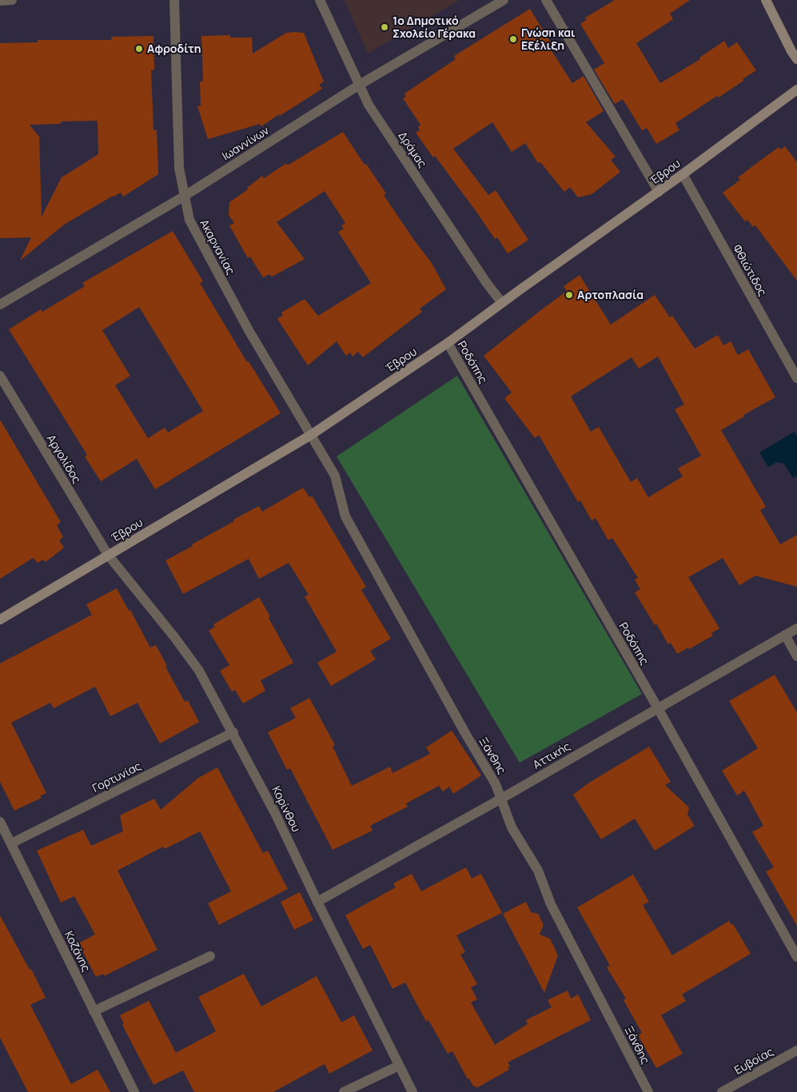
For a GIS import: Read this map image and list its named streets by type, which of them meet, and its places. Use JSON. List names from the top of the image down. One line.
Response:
{"streets":{"street":["Ιωαννίνων","Δράμας","Έβρου","Ακαρνανίας","Φθιώτιδος","Ροδόπης","Αργολίδος","Ξάνθης","Αττικής","Γορτυνίας","Κορίνθου","Κοζάνης","Ευβοίας"]},"crossings":[["Ιωαννίνων","Δράμας"],["Ιωαννίνων","Ακαρνανίας"],["Δράμας","Έβρου"],["Έβρου","Ακαρνανίας"],["Έβρου","Φθιώτιδος"],["Έβρου","Ροδόπης"],["Έβρου","Αργολίδος"],["Έβρου","Ξάνθης"],["Έβρου","Κορίνθου"],["Ακαρνανίας","Ξάνθης"],["Ροδόπης","Αττικής"],["Αργολίδος","Κορίνθου"],["Ξάνθης","Αττικής"],["Αττικής","Κορίνθου"],["Γορτυνίας","Κορίνθου"],["Γορτυνίας","Κοζάνης"]],"places":["1ο Δημοτικό Σχολείο Γέρακα","Γνώση και Εξέλιξη","Αφροδίτη","Αρτοπλασία"]}
